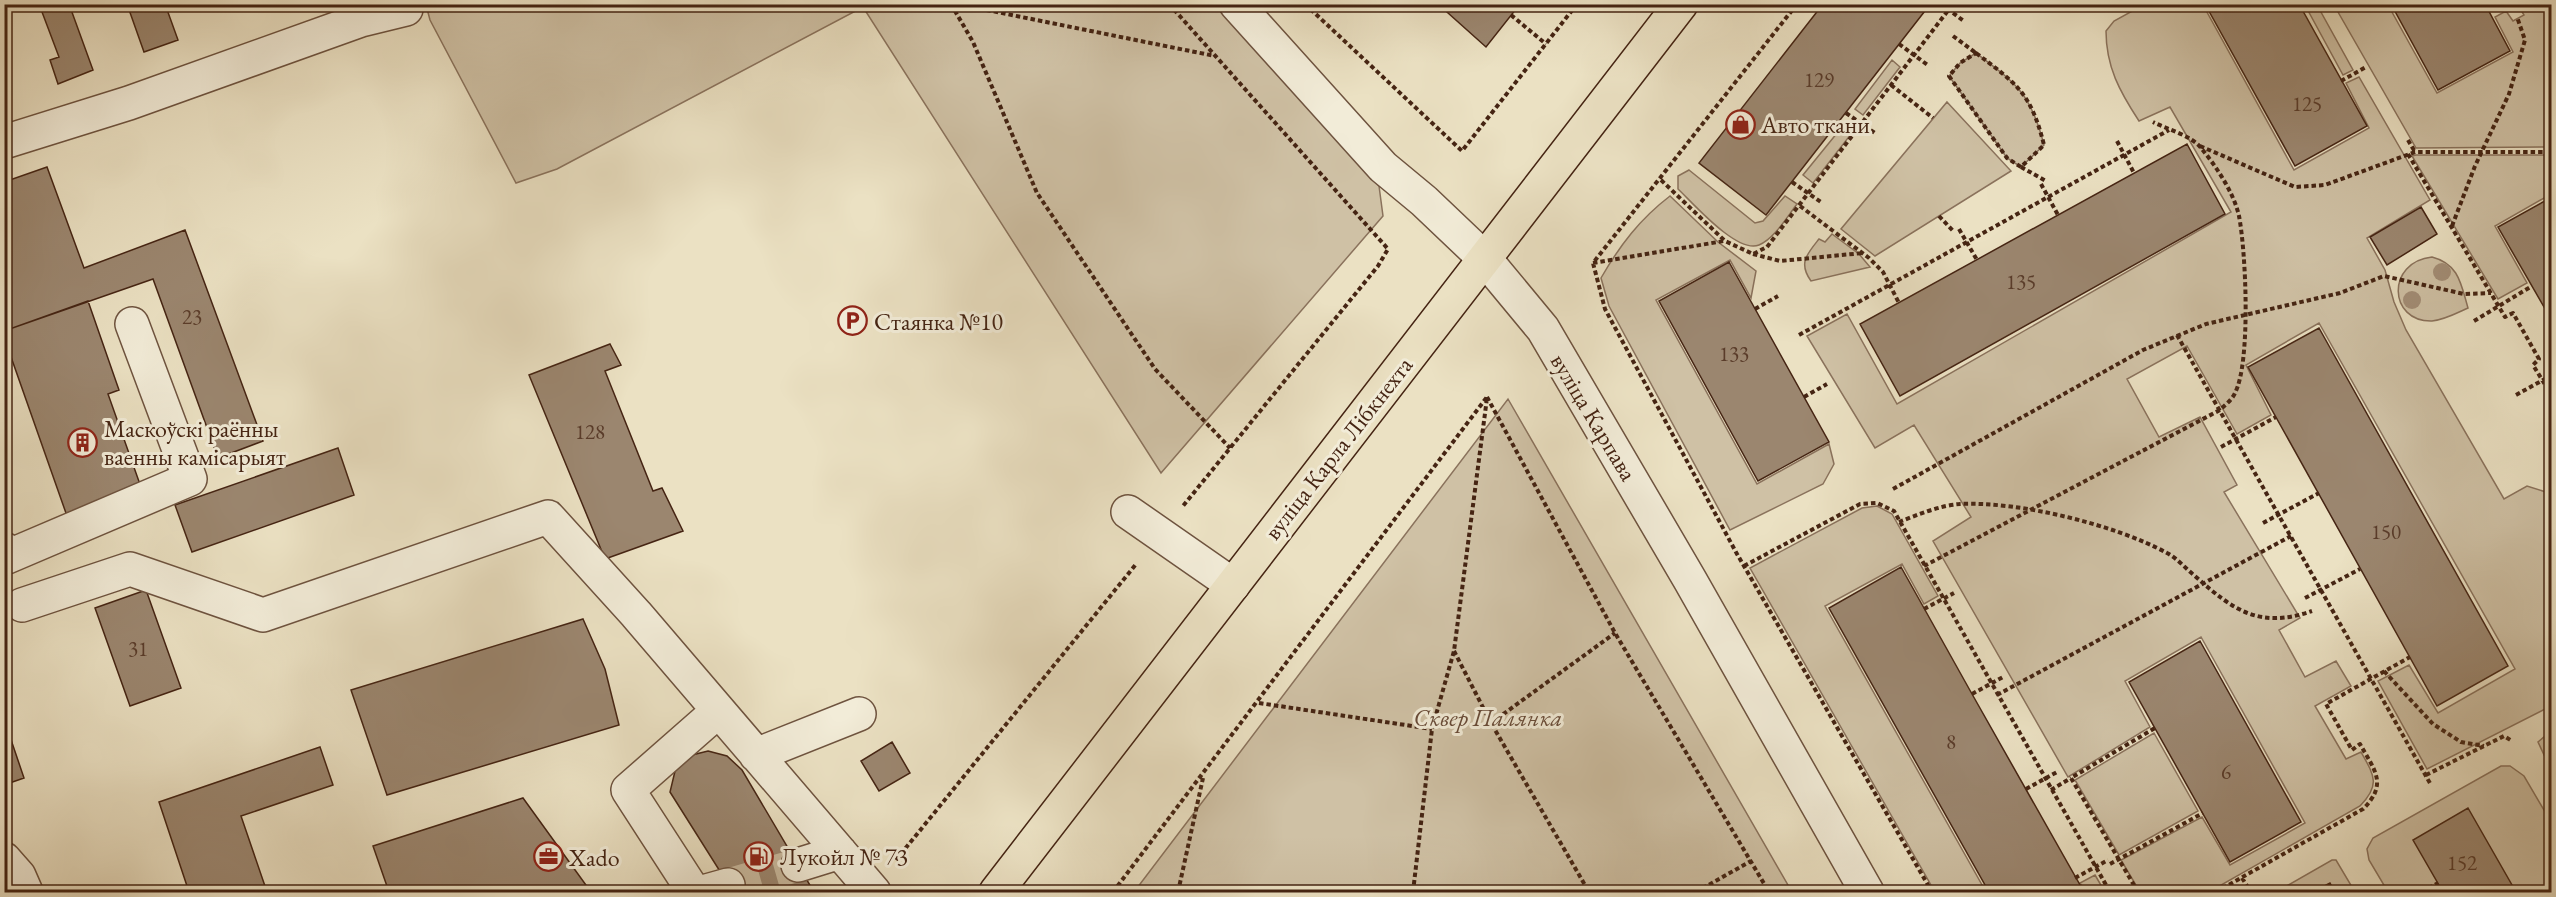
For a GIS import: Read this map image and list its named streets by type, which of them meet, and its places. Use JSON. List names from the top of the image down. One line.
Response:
{"streets":{"main road":["вуліца Карла Лібкнехта"],"street":["вуліца Карпава"]},"crossings":[["вуліца Карпава","вуліца Карла Лібкнехта"]],"parks":["Сквер Палянка"],"places":{"shop":["Авто ткани"],"parking":["Стаянка №10"],"building":["Маскоўскі раённы ваенны камісарыят"],"fuel station":["Лукойл № 73"],"office":["Xado"]},"house_numbers":["129","125","135","23","133","128","150","31","8","6","152"]}
